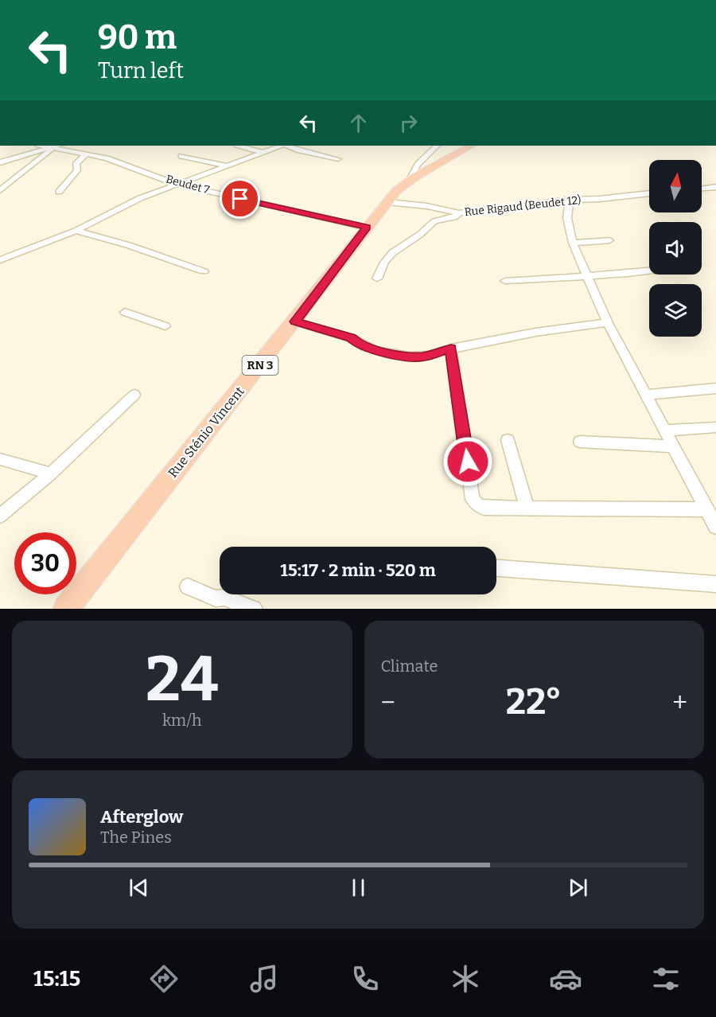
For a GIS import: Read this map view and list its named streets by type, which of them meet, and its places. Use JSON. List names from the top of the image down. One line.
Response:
{"streets":{"main road":["RN 3","Rue Sténio Vincent"],"street":["Beudet 7","Rue Rigaud (Beudet 12)"]},"crossings":[["Beudet 7","Rue Sténio Vincent"],["Rue Rigaud (Beudet 12)","Rue Sténio Vincent"]],"north":"top","page":{"turn":["90 m","Turn left"],"limit":"30","trip":"15:17 · 2 min · 520 m","tile":[["24","km/h"],"Climate"],"heat":["−","22°","+"],"song":["Afterglow","The Pines"],"tabs":"15:15"}}
